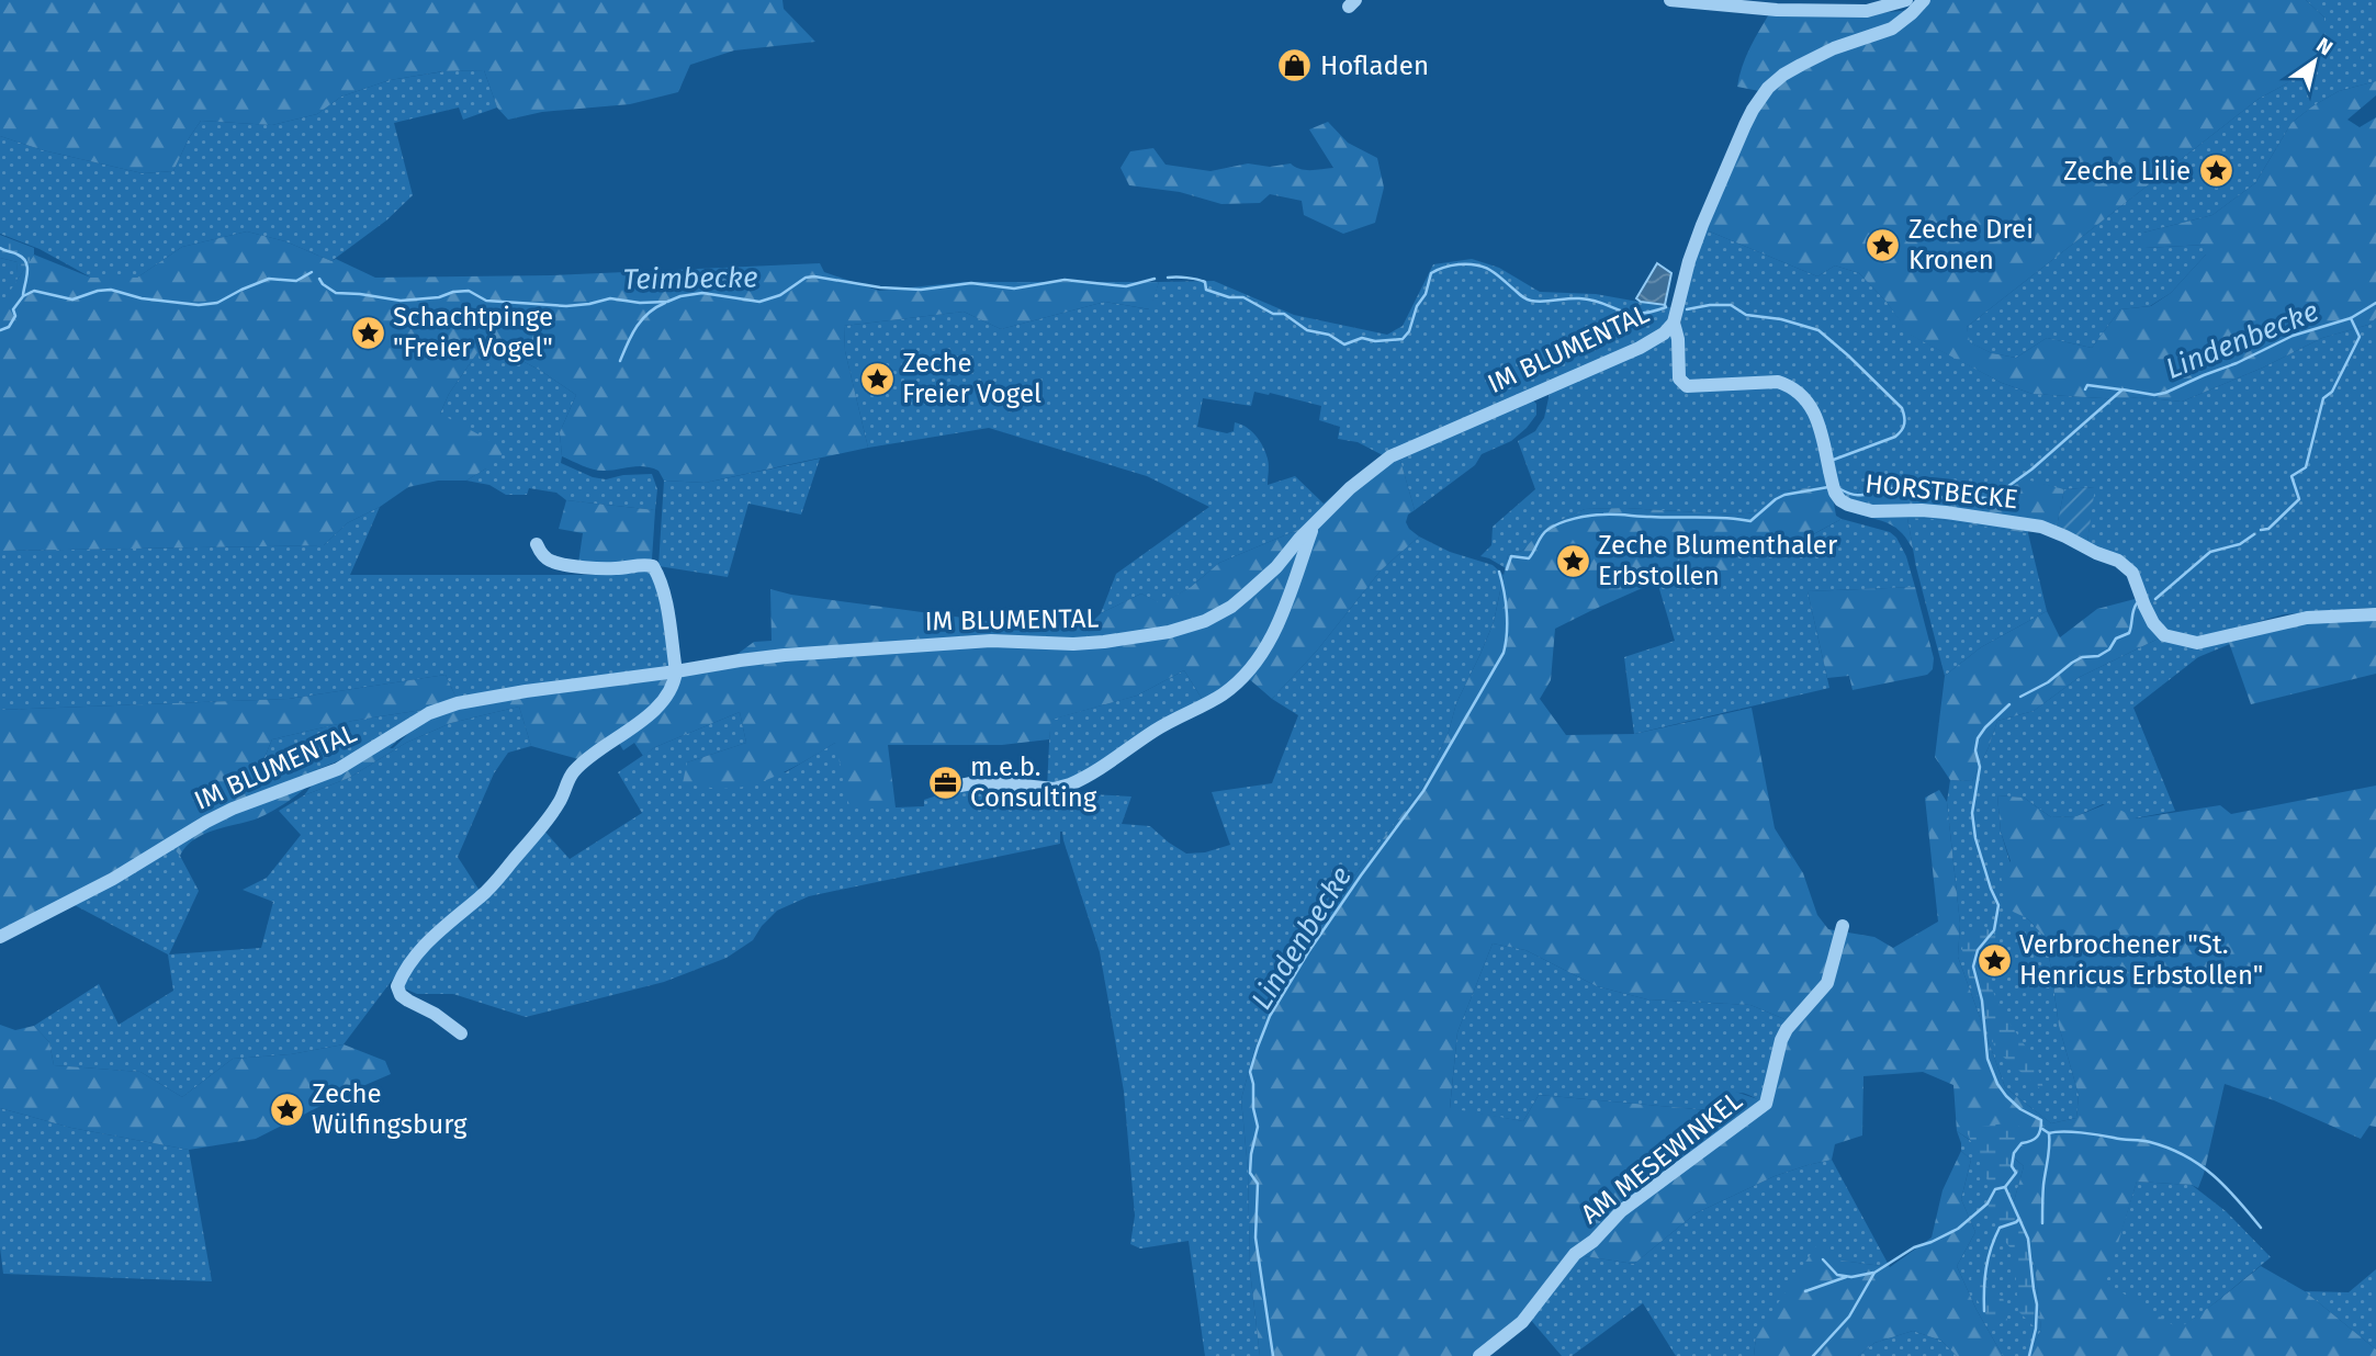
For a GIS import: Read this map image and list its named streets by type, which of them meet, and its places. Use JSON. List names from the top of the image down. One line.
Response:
{"streets":{"street":["IM BLUMENTAL","HORSTBECKE","AM MESEWINKEL"]},"crossings":[["IM BLUMENTAL","HORSTBECKE"]],"water":["Teimbecke","Lindenbecke"],"places":{"shop":["Hofladen"],"place":["Zeche Lilie","Zeche Drei Kronen","Schachtpinge \"Freier Vogel\"","Zeche Freier Vogel","Zeche Blumenthaler Erbstollen","Verbrochener \"St. Henricus Erbstollen\"","Zeche Wülfingsburg"],"office":["m.e.b. Consulting"]},"north":"top right"}
